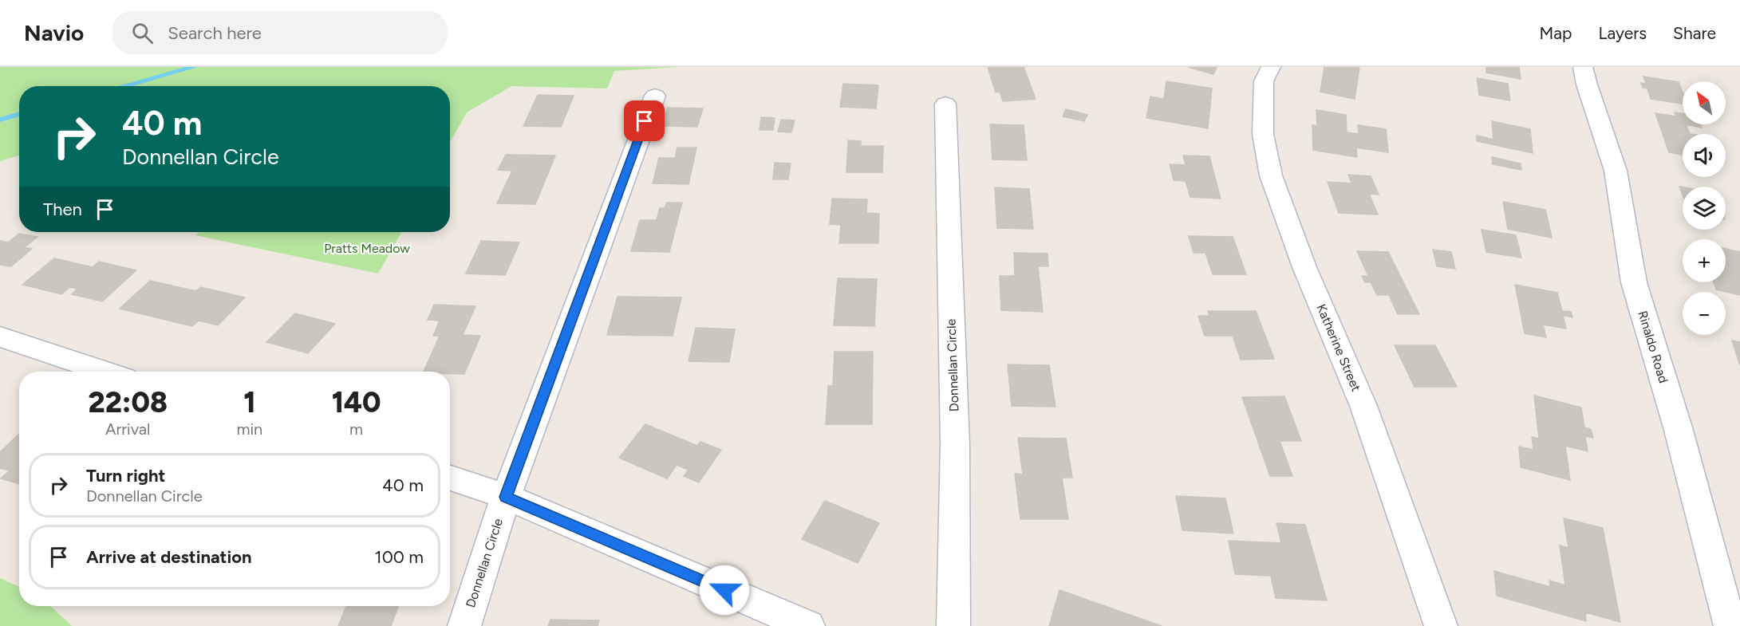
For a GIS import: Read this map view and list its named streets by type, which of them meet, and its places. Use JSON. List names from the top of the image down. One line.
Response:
{"streets":{"street":["Rinaldo Road","Katherine Street","Donnellan Circle"]},"parks":["Pratts Meadow"],"north":"top left","page":{"header":"Navio","search":"Search here","nav":["Map","Layers","Share"],"map_buttons":["+","−"],"turn":["40 m","Donnellan Circle"],"then":"Then","eta":["22:08","Arrival","1","min","140","m"],"list":[{"name":"Turn right","note":"Donnellan Circle","value":"40 m"},{"name":"Arrive at destination","value":"100 m"}]}}
